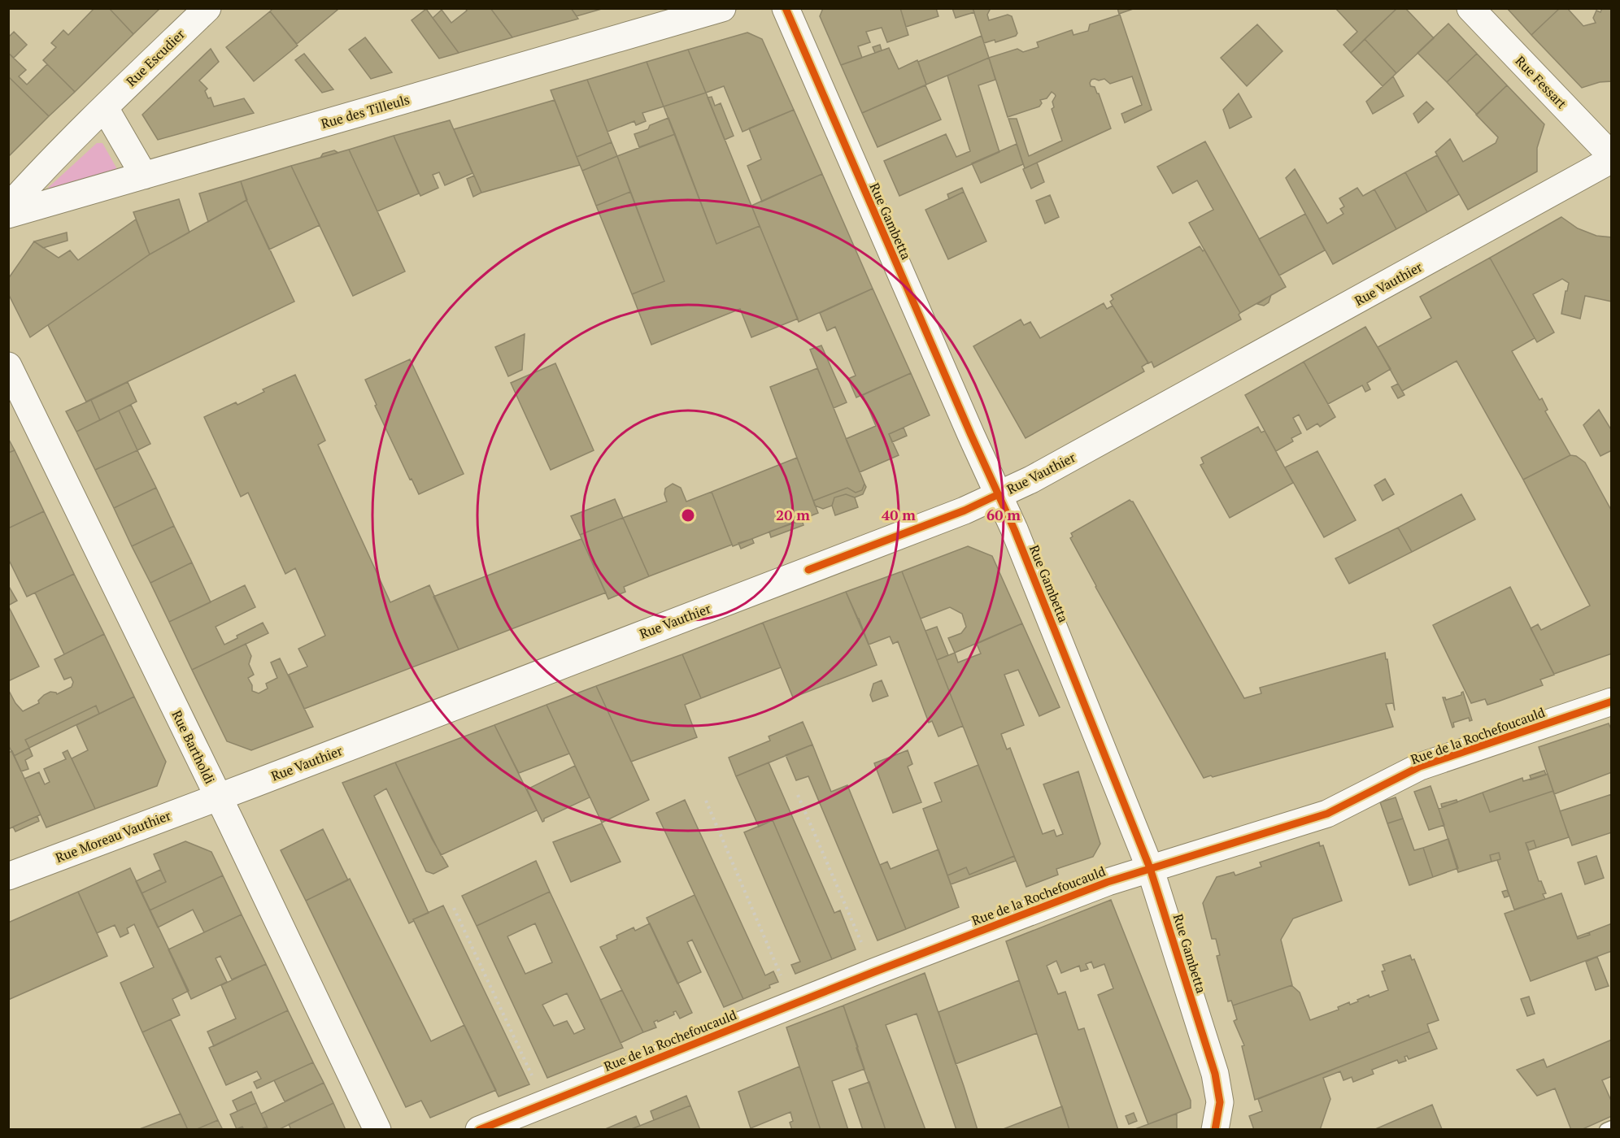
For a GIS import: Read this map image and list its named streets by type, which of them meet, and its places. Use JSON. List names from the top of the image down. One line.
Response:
{"streets":{"street":["Rue Escudier","Rue Fessart","Rue des Tilleuls","Rue Gambetta","Rue Vauthier","Rue de la Rochefoucauld","Rue Bartholdi","Rue Moreau Vauthier"]},"crossings":[["Rue Fessart","Rue Vauthier"],["Rue Gambetta","Rue Vauthier"],["Rue Gambetta","Rue de la Rochefoucauld"],["Rue Vauthier","Rue Bartholdi"],["Rue Vauthier","Rue Moreau Vauthier"],["Rue Bartholdi","Rue Moreau Vauthier"]],"rings":["20 m","40 m","60 m"]}
